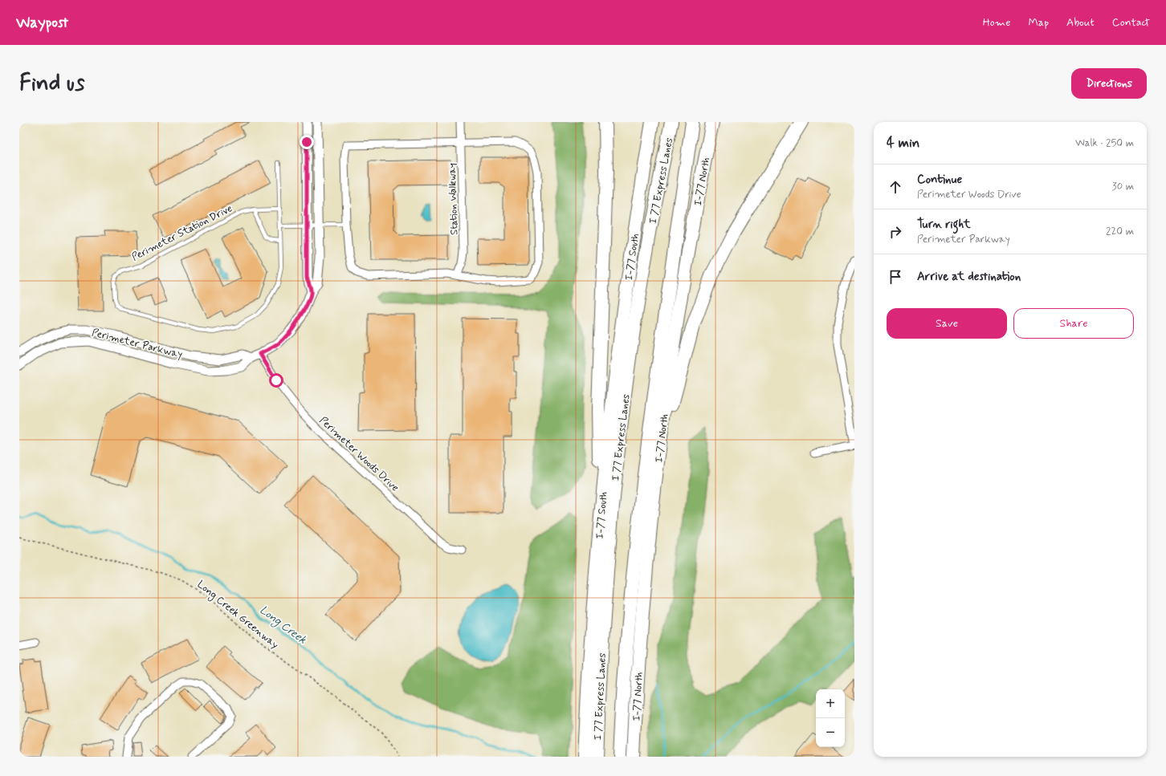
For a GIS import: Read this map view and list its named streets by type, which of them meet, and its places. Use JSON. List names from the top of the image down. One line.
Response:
{"streets":{"highway":["I 77 Express Lanes","I-77 North","I-77 South"],"street":["Station Walkway","Perimeter Parkway","Perimeter Woods Drive"],"lane":["Perimeter Station Drive"],"path":["Long Creek Greenway"]},"crossings":[["Perimeter Parkway","Perimeter Woods Drive"]],"water":["Long Creek"],"page":{"header":"Waypost","nav":["Home","Map","About","Contact"],"buttons":["Directions",["Save","Share"]],"title":"Find us","heading":["4 min","Walk · 250 m"],"list":[["Continue","Perimeter Woods Drive","30 m"],["Turn right","Perimeter Parkway","220 m"],"Arrive at destination"],"map_buttons":["+","−"]}}
